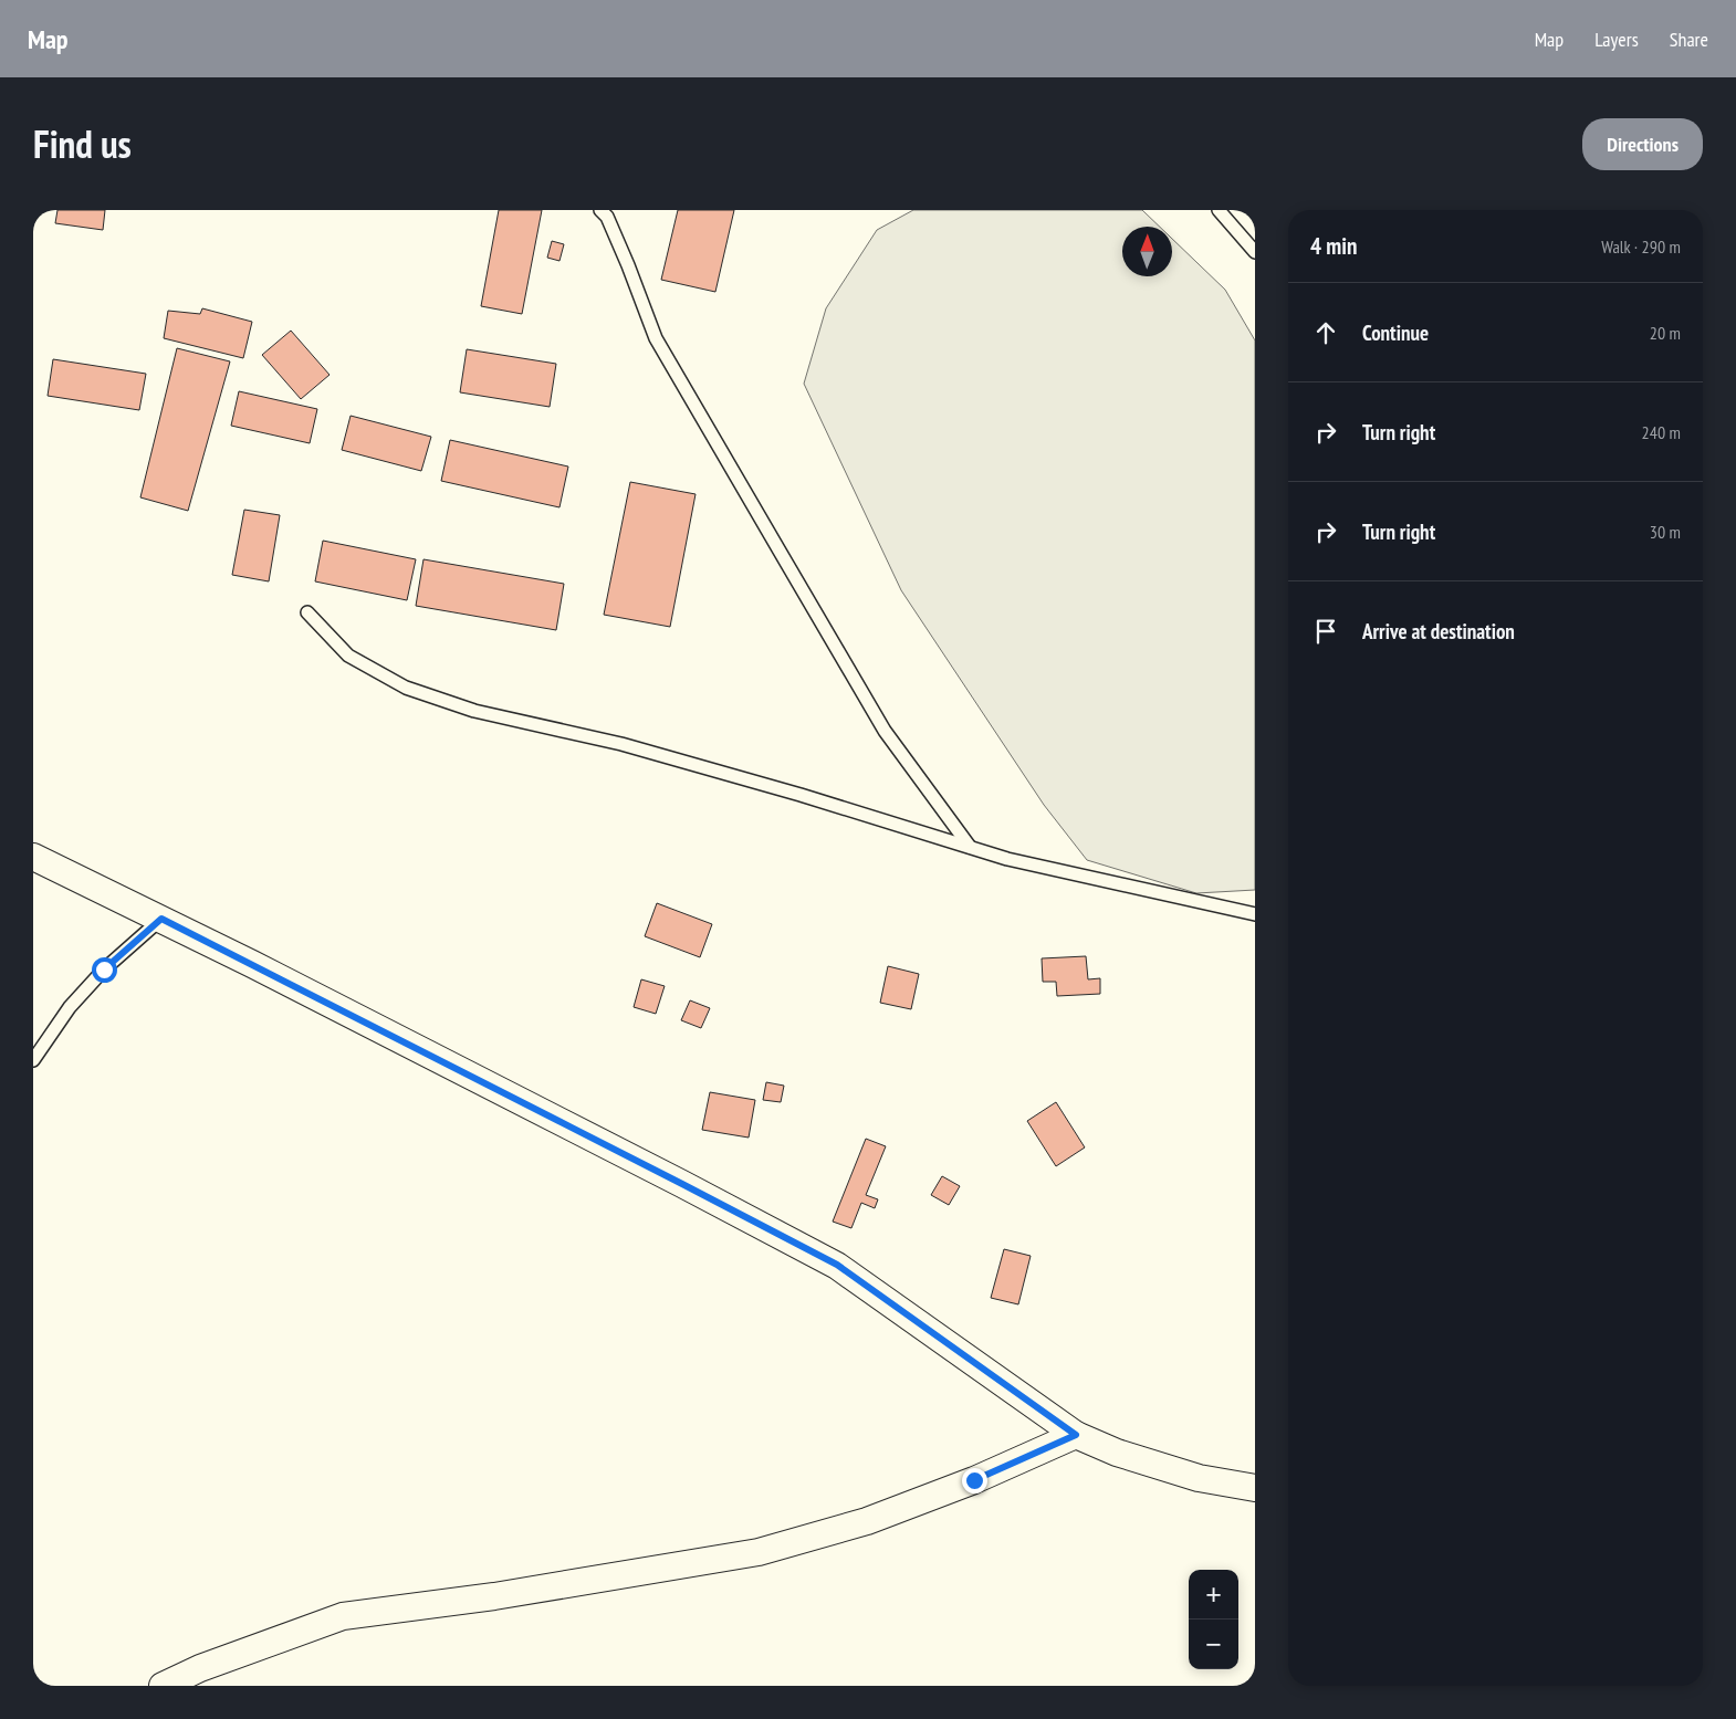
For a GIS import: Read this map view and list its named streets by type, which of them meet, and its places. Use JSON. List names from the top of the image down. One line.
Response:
{"north":"top","page":{"header":"Map","nav":["Map","Layers","Share"],"title":"Find us","buttons":"Directions","heading":["4 min","Walk · 290 m"],"list":[["Continue","20 m"],["Turn right","240 m"],["Turn right","30 m"],"Arrive at destination"],"map_buttons":["+","−"]}}
